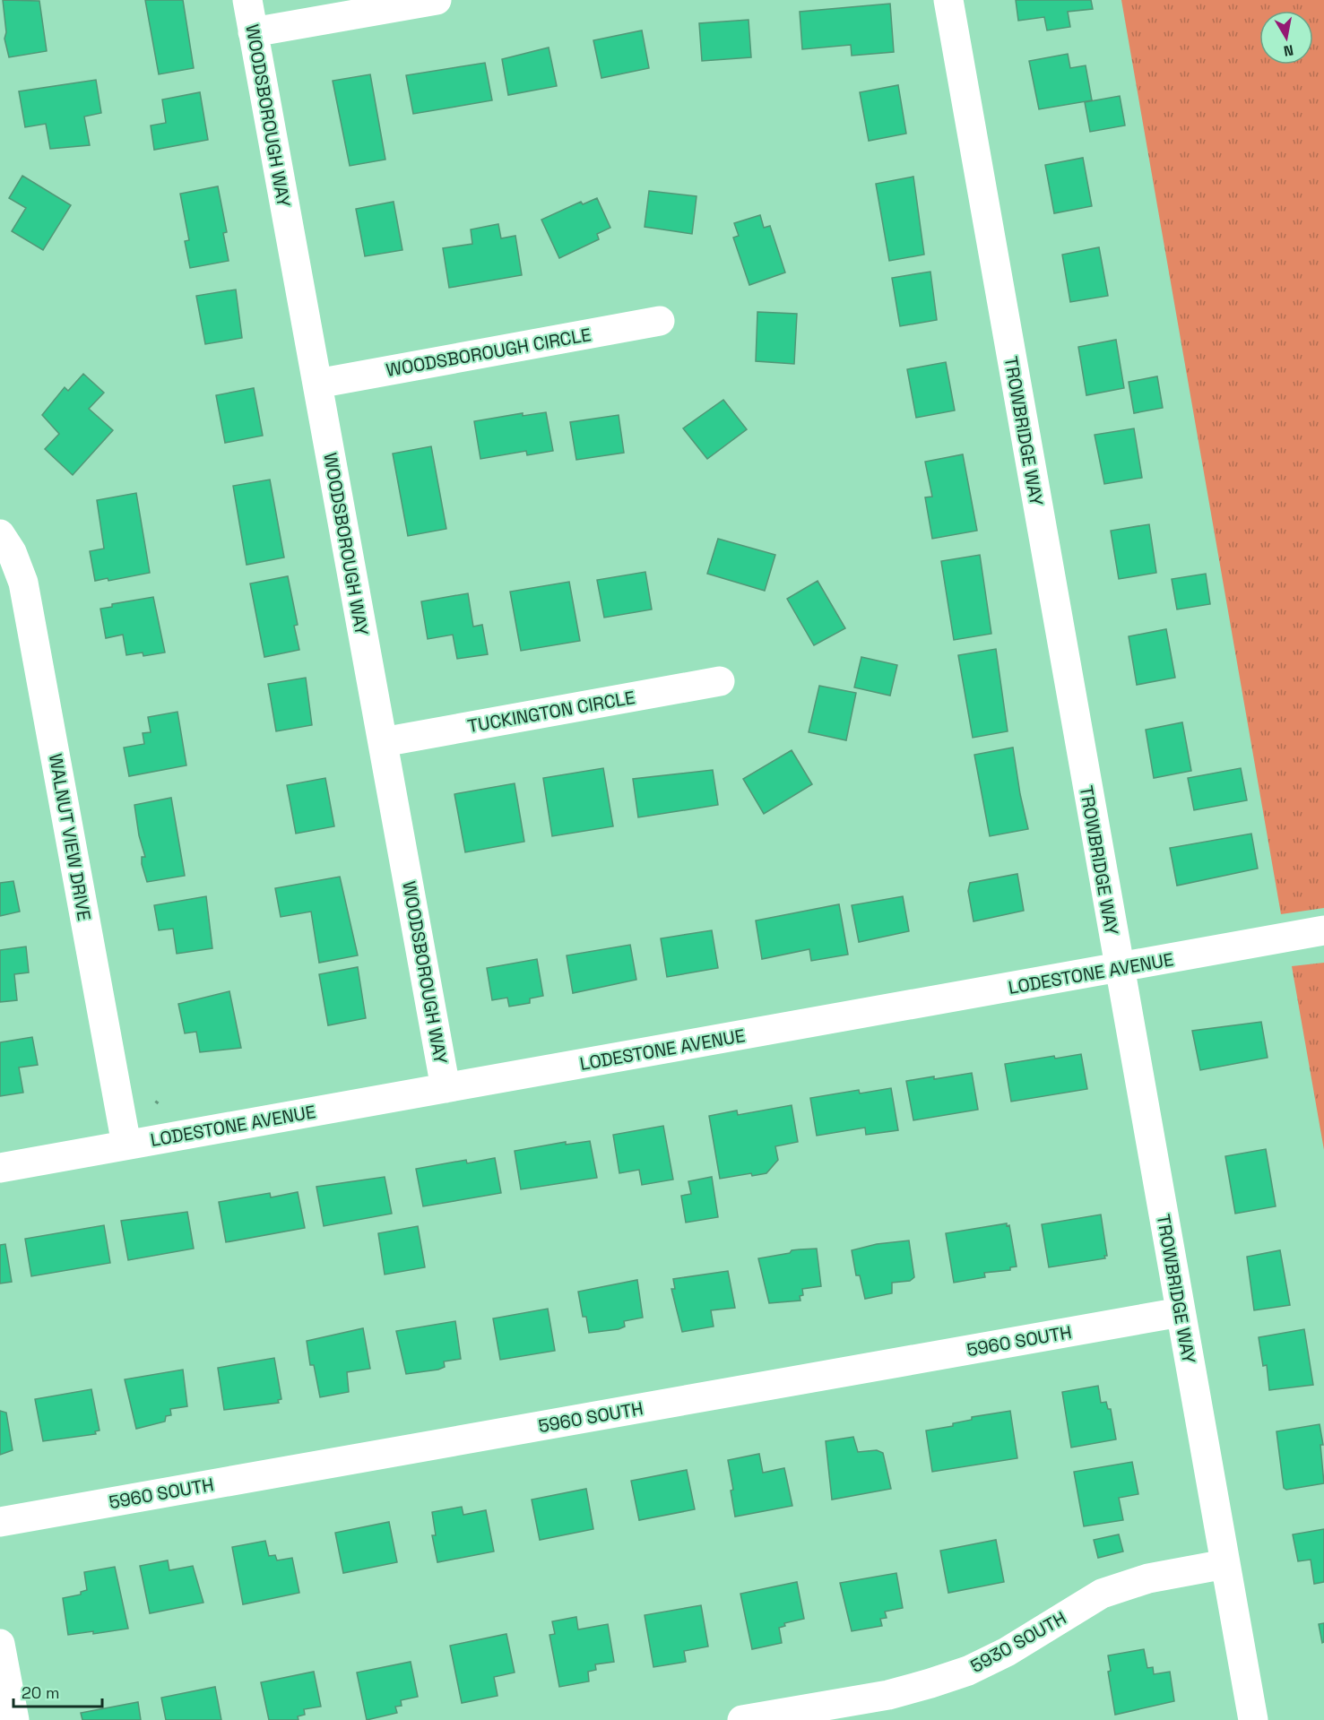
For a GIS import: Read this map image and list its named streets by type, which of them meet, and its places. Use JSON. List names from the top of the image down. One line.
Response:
{"streets":{"street":["WOODSBOROUGH WAY","WOODSBOROUGH CIRCLE","TROWBRIDGE WAY","TUCKINGTON CIRCLE","WALNUT VIEW DRIVE","LODESTONE AVENUE","5960 SOUTH","5930 SOUTH"]},"crossings":[["WOODSBOROUGH WAY","WOODSBOROUGH CIRCLE"],["WOODSBOROUGH WAY","TUCKINGTON CIRCLE"],["WOODSBOROUGH WAY","LODESTONE AVENUE"],["TROWBRIDGE WAY","LODESTONE AVENUE"],["TROWBRIDGE WAY","5960 SOUTH"],["TROWBRIDGE WAY","5930 SOUTH"],["WALNUT VIEW DRIVE","LODESTONE AVENUE"]],"scale_bar":"20 m","north":"bottom"}
